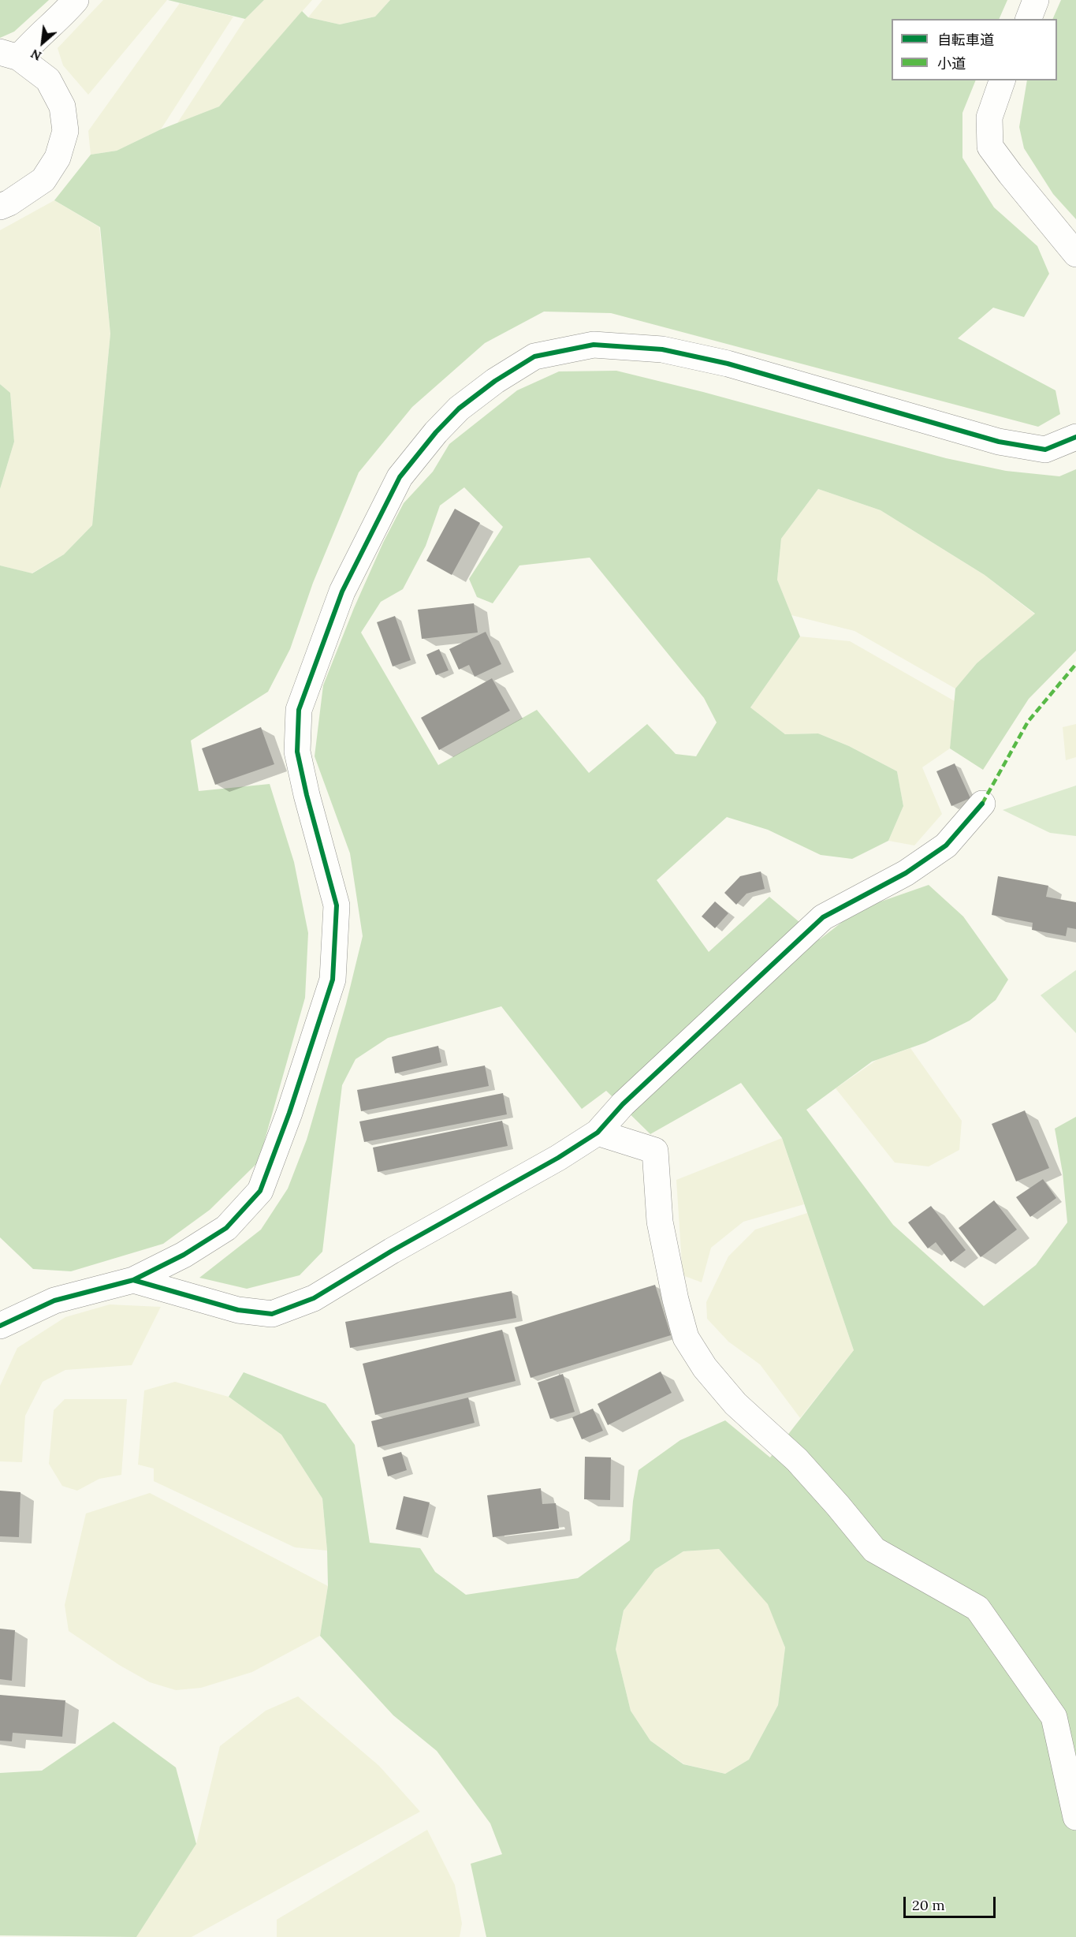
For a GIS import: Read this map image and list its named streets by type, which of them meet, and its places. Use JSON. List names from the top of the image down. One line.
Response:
{"legend":["自転車道","小道"],"scale_bar":"20 m","north":"bottom left"}
